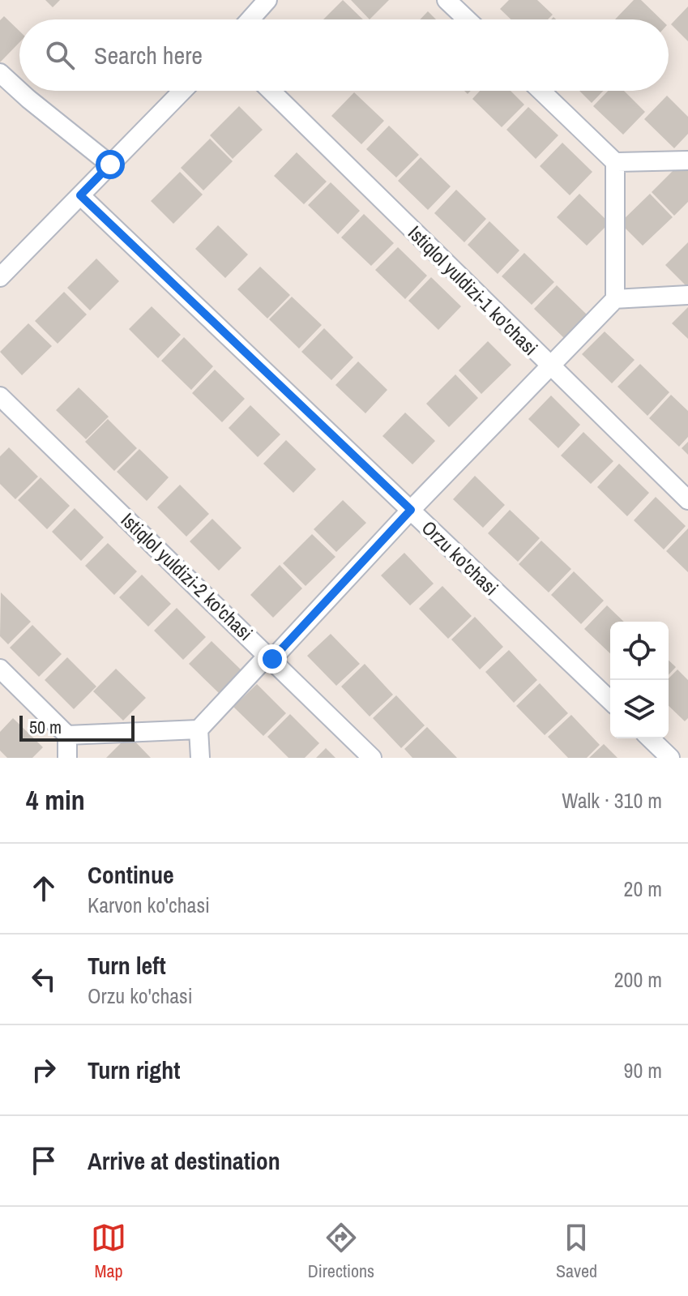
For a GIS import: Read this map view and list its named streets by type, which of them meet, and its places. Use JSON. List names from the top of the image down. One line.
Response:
{"streets":{"street":["Istiqlol yuldizi-1 ko'chasi","Orzu ko'chasi","Istiqlol yuldizi-2 ko'chasi"]},"scale_bar":"50 m","page":{"search":"Search here","scale":"50 m","heading":["4 min","Walk · 310 m"],"list":[["Continue","Karvon ko'chasi","20 m"],["Turn left","Orzu ko'chasi","200 m"],["Turn right","90 m"],"Arrive at destination"],"nav":["Map","Directions","Saved"]}}
